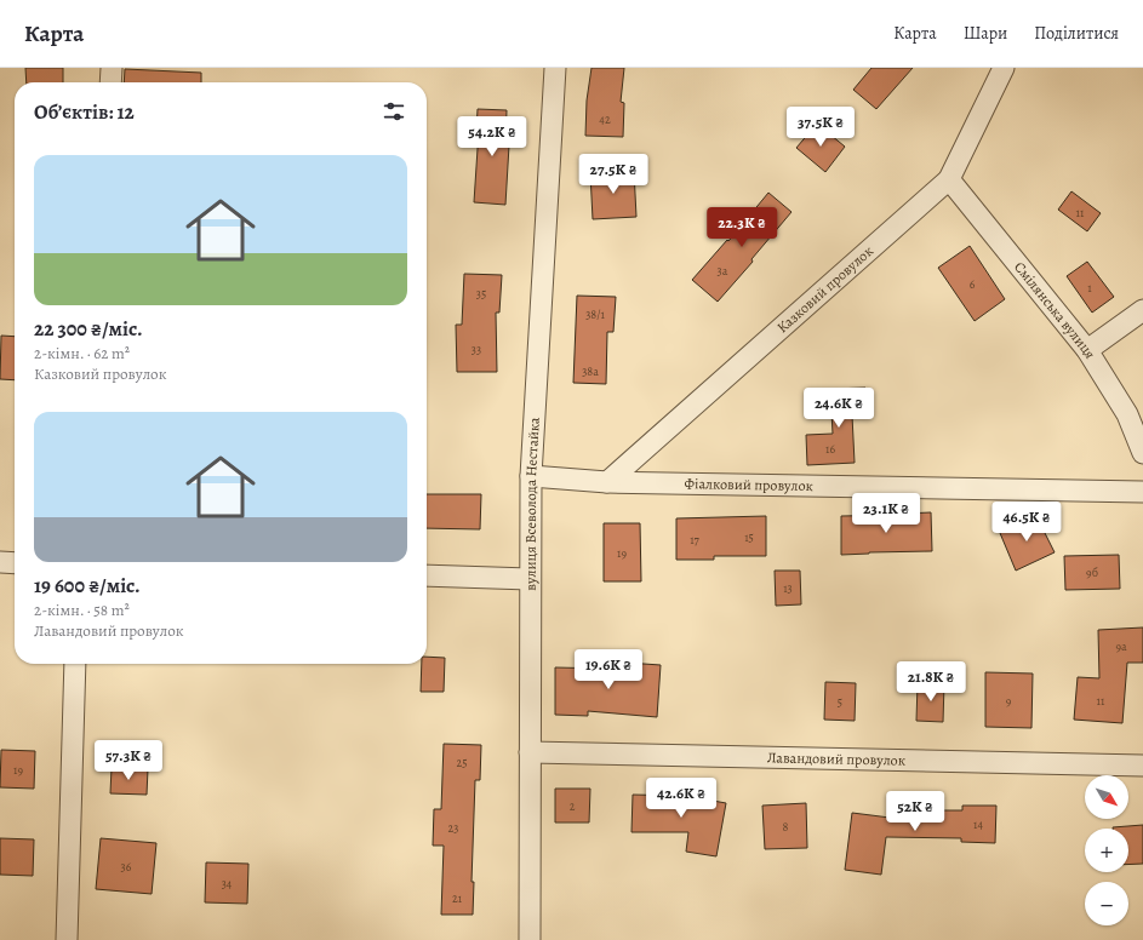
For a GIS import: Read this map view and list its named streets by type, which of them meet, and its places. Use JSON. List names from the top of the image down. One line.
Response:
{"streets":{"street":["Казковий провулок","Смілянська вулиця","Фіалковий провулок","вулиця Всеволода Нестайка","Лавандовий провулок"]},"crossings":[["Казковий провулок","Смілянська вулиця"],["Казковий провулок","Фіалковий провулок"],["Фіалковий провулок","вулиця Всеволода Нестайка"],["вулиця Всеволода Нестайка","Лавандовий провулок"]],"house_numbers":["42","11","3а","6","1","35","38/1","33","38а","16","15","17","19","9б","13","9а","9","11","5","25","19","2","14","8","23","36","34","21"],"north":"bottom right","page":{"header":"Карта","nav":["Карта","Шари","Поділитися"],"heading":"Об’єктів: 12","price":["37.5K ₴","54.2K ₴","27.5K ₴","22.3K ₴","24.6K ₴","23.1K ₴","46.5K ₴","19.6K ₴","21.8K ₴","57.3K ₴","42.6K ₴","52K ₴"],"list":[{"name":"22 300 ₴/міс.","note":"2-кімн. · 62 m² · Казковий провулок"},{"name":"19 600 ₴/міс.","note":"2-кімн. · 58 m² · Лавандовий провулок"}],"map_buttons":["+","−"]}}
